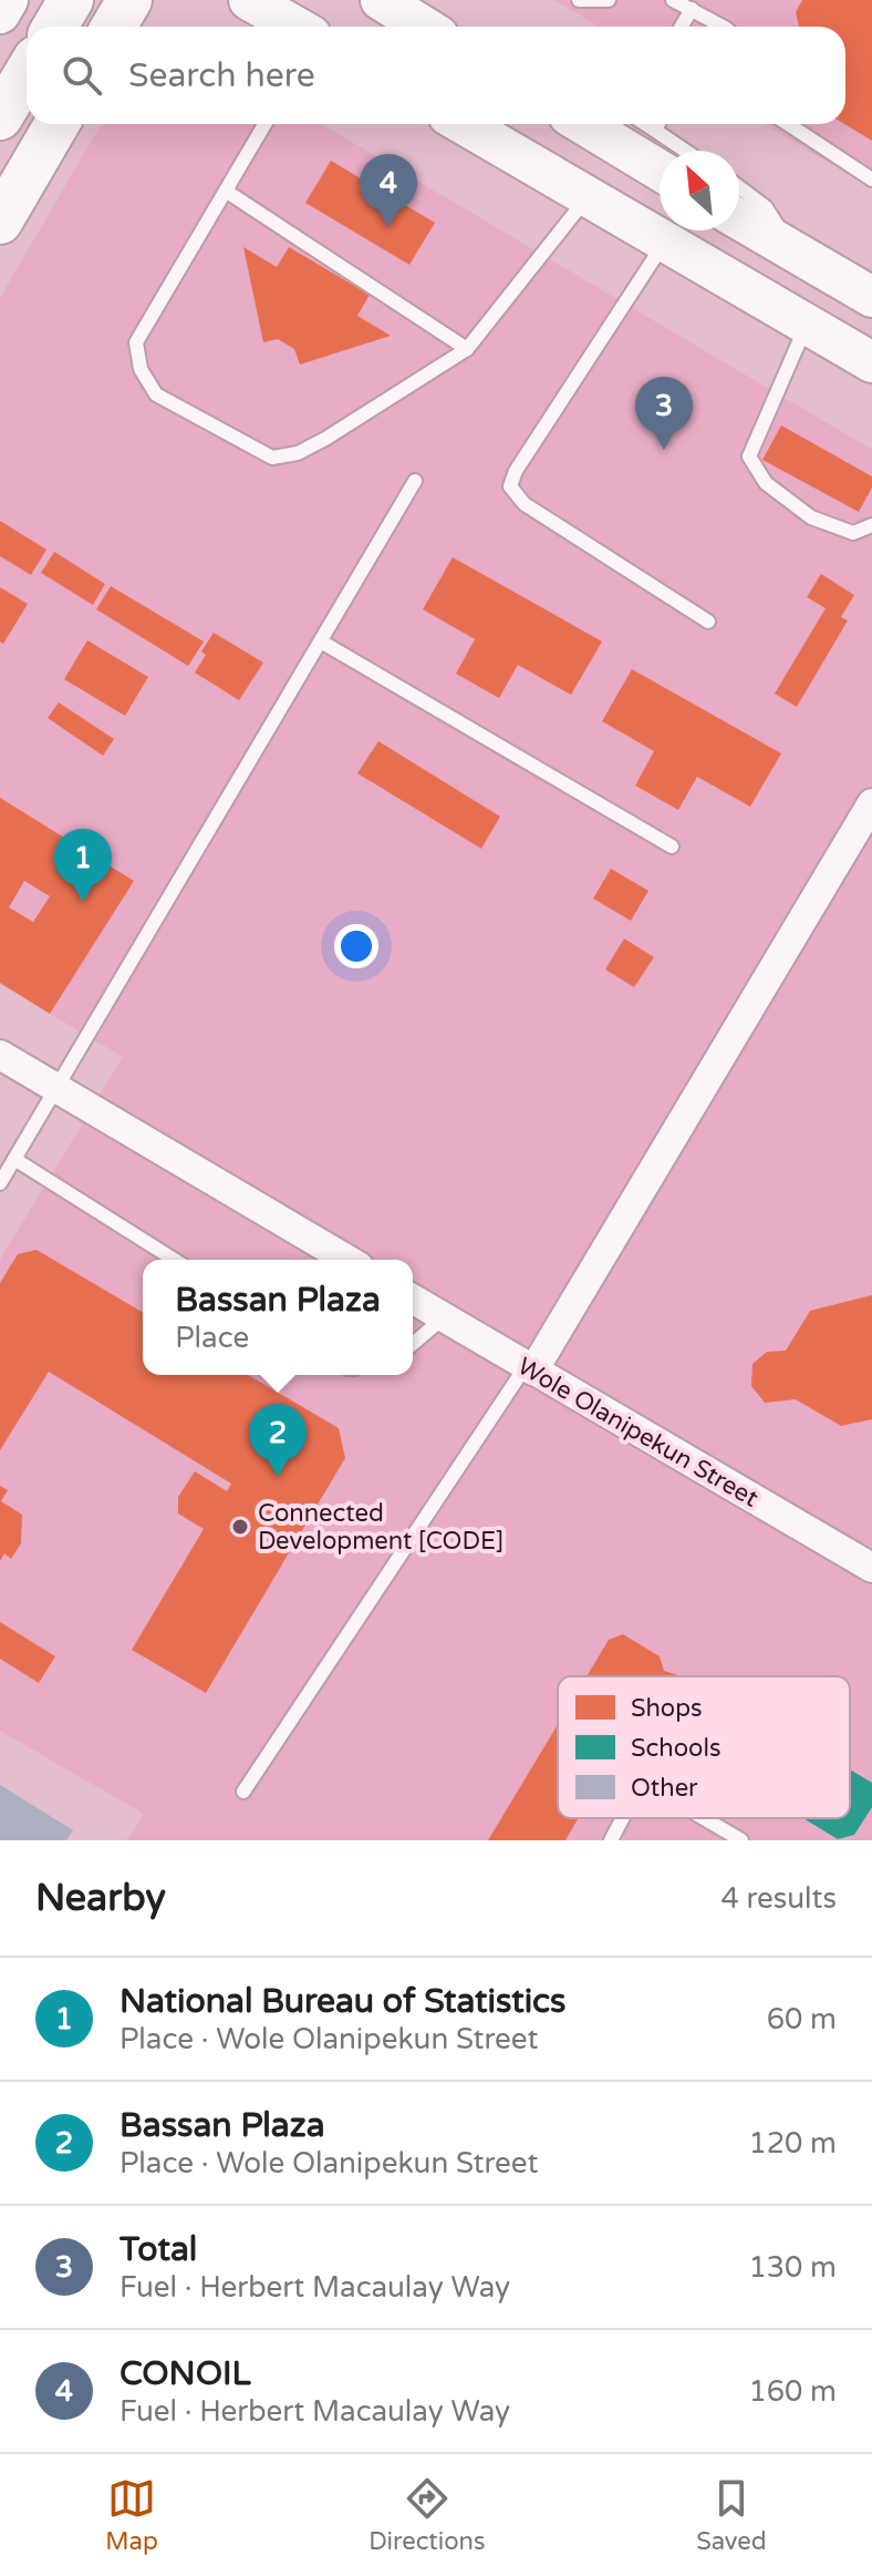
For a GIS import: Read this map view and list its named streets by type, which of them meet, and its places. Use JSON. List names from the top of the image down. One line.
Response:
{"streets":{"street":["Wole Olanipekun Street"]},"places":["Connected Development [CODE]"],"legend":["Shops","Schools","Other"],"north":"top left","page":{"search":"Search here","pins":["4","3","1","2"],"popup":["Bassan Plaza","Place"],"heading":["Nearby","4 results"],"list":[{"mark":"1","name":"National Bureau of Statistics","note":"Place · Wole Olanipekun Street","value":"60 m"},{"mark":"2","name":"Bassan Plaza","note":"Place · Wole Olanipekun Street","value":"120 m"},{"mark":"3","name":"Total","note":"Fuel · Herbert Macaulay Way","value":"130 m"},{"mark":"4","name":"CONOIL","note":"Fuel · Herbert Macaulay Way","value":"160 m"}],"nav":["Map","Directions","Saved"]}}
